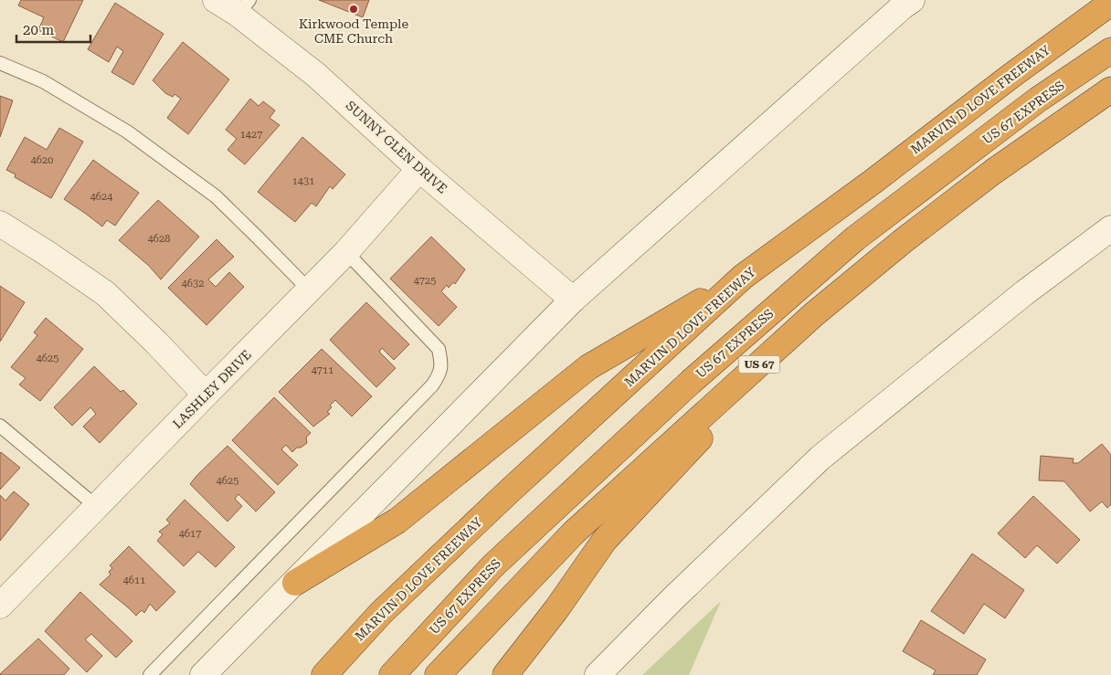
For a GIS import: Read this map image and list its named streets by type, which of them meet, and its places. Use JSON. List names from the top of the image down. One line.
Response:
{"streets":{"highway":["MARVIN D LOVE FREEWAY","US 67 EXPRESS","US 67"],"main road":["SUNNY GLEN DRIVE","LASHLEY DRIVE"]},"crossings":[["SUNNY GLEN DRIVE","LASHLEY DRIVE"]],"places":["Kirkwood Temple CME Church"],"house_numbers":["1427","4620","1431","4624","4628","4725","4632","4625","4711","4625","4617","4611"],"scale_bar":"20 m"}
